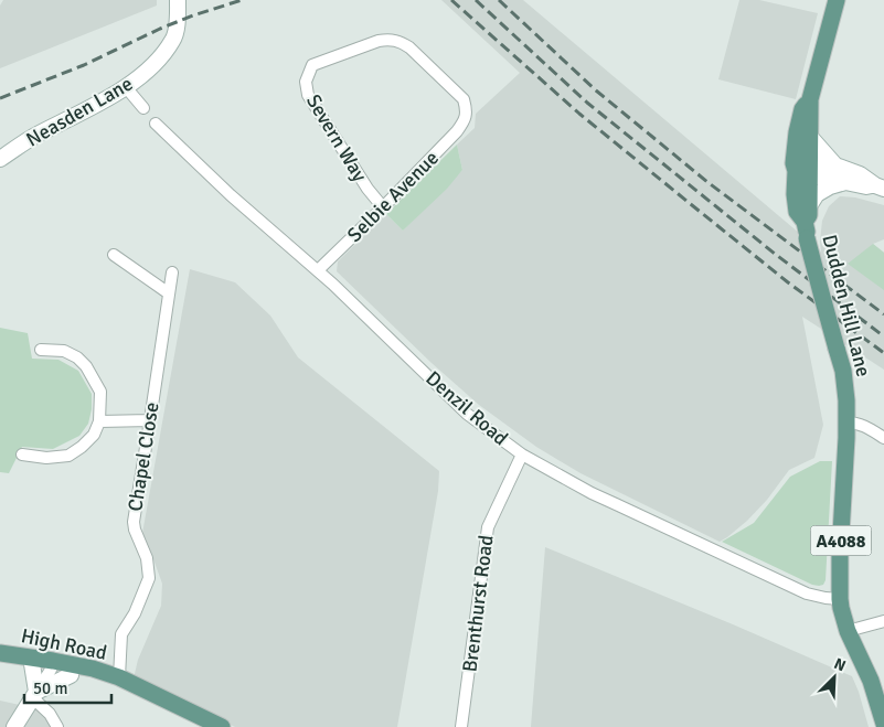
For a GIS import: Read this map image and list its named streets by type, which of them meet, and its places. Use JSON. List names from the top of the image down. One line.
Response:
{"streets":{"main road":["Dudden Hill Lane","A4088","High Road"],"street":["Neasden Lane","Severn Way","Selbie Avenue","Denzil Road","Chapel Close","Brenthurst Road"]},"crossings":[["Severn Way","Selbie Avenue"],["Selbie Avenue","Denzil Road"],["Dudden Hill Lane","Denzil Road"],["Denzil Road","Brenthurst Road"],["Chapel Close","High Road"]],"scale_bar":"50 m","north":"top right"}
